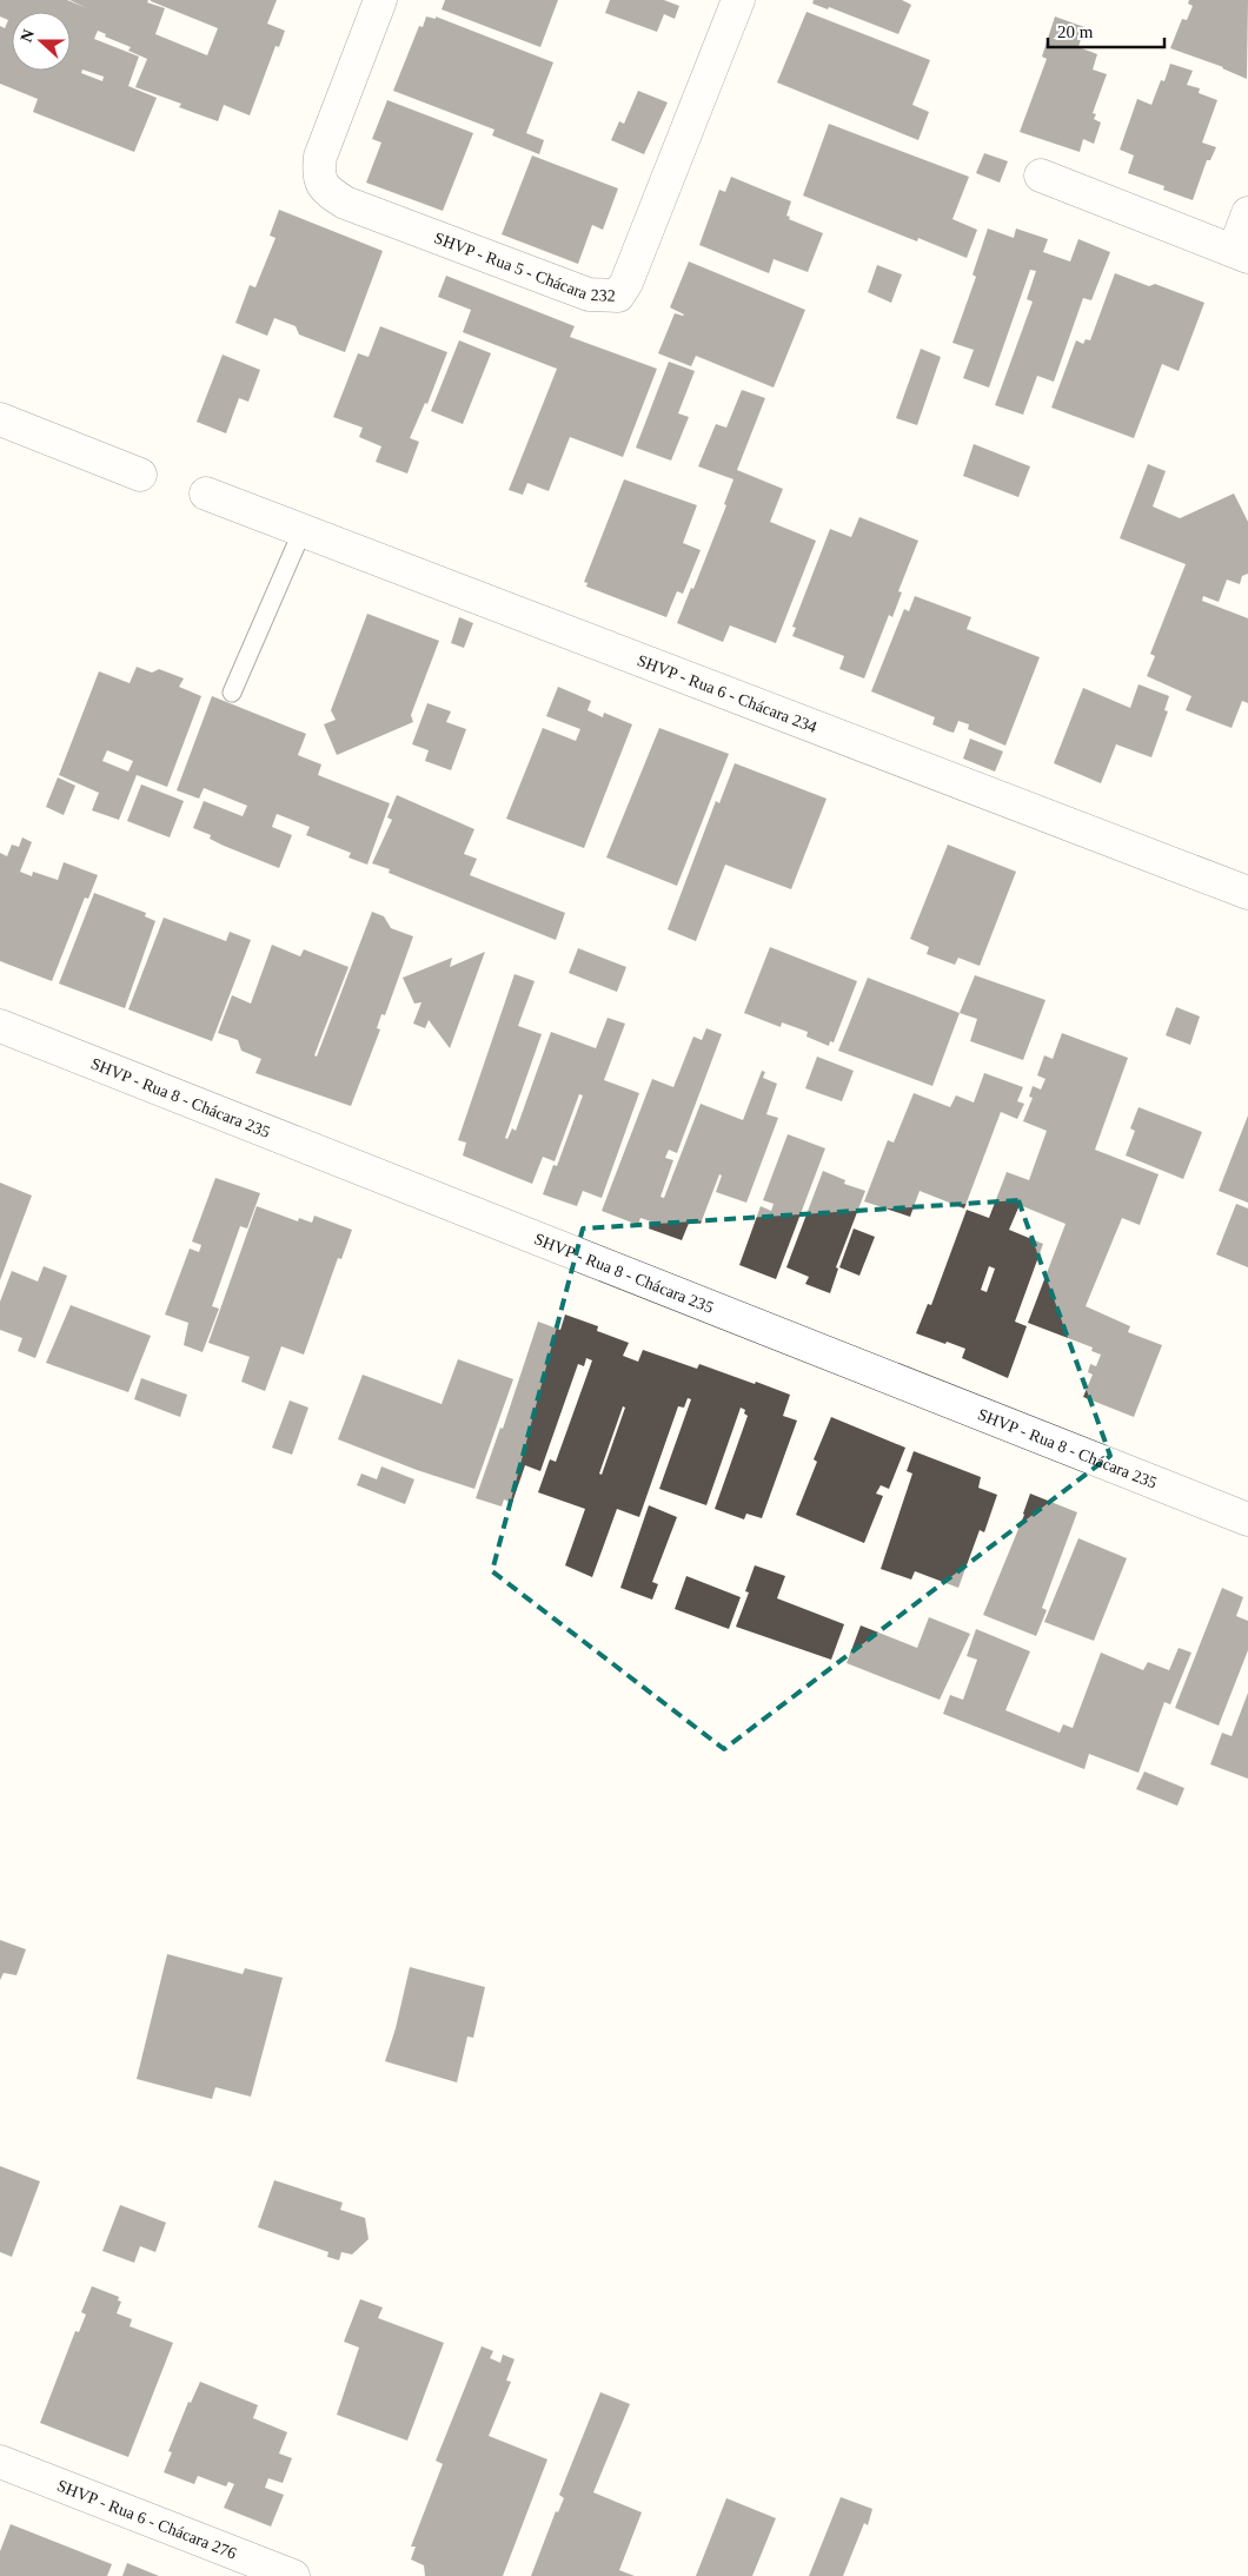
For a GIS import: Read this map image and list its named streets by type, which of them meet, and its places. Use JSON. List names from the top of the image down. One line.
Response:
{"streets":{"street":["SHVP - Rua 5 - Chácara 232","SHVP - Rua 6 - Chácara 234","SHVP - Rua 8 - Chácara 235","SHVP - Rua 6 - Chácara 276"]},"scale_bar":"20 m","north":"left"}
